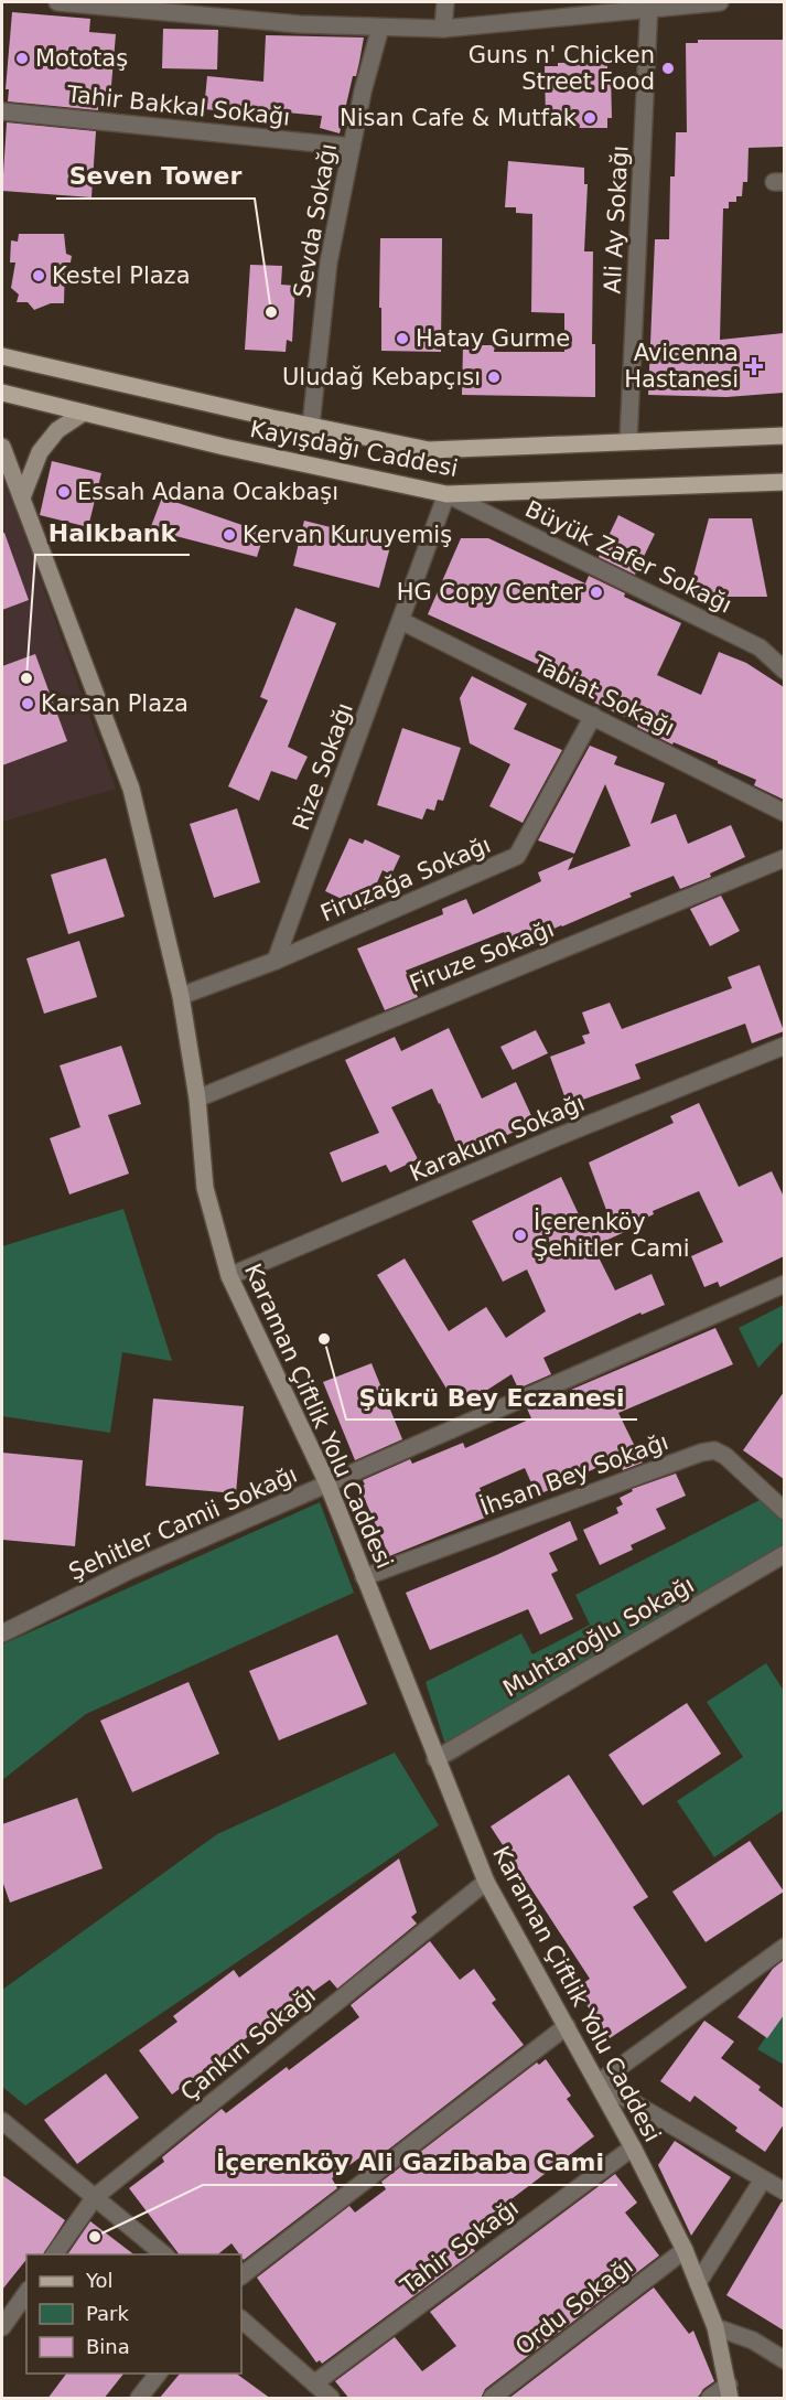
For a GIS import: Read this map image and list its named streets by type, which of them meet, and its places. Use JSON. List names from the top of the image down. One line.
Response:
{"streets":{"main road":["Kayışdağı Caddesi"],"street":["Tahir Bakkal Sokağı","Ali Ay Sokağı","Sevda Sokağı","Büyük Zafer Sokağı","Tabiat Sokağı","Rize Sokağı","Firuzağa Sokağı","Firuze Sokağı","Karakum Sokağı","Karaman Çiftlik Yolu Caddesi","İhsan Bey Sokağı","Şehitler Camii Sokağı","Muhtaroğlu Sokağı","Çankırı Sokağı","Tahir Sokağı","Ordu Sokağı"]},"crossings":[["Tahir Bakkal Sokağı","Sevda Sokağı"],["Ali Ay Sokağı","Kayışdağı Caddesi"],["Sevda Sokağı","Kayışdağı Caddesi"],["Kayışdağı Caddesi","Büyük Zafer Sokağı"],["Kayışdağı Caddesi","Rize Sokağı"],["Büyük Zafer Sokağı","Rize Sokağı"],["Tabiat Sokağı","Rize Sokağı"],["Tabiat Sokağı","Firuzağa Sokağı"],["Rize Sokağı","Firuzağa Sokağı"],["Firuze Sokağı","Karaman Çiftlik Yolu Caddesi"],["Karakum Sokağı","Karaman Çiftlik Yolu Caddesi"],["Karaman Çiftlik Yolu Caddesi","İhsan Bey Sokağı"],["Karaman Çiftlik Yolu Caddesi","Şehitler Camii Sokağı"],["Karaman Çiftlik Yolu Caddesi","Muhtaroğlu Sokağı"],["Karaman Çiftlik Yolu Caddesi","Çankırı Sokağı"],["Karaman Çiftlik Yolu Caddesi","Tahir Sokağı"],["Karaman Çiftlik Yolu Caddesi","Ordu Sokağı"]],"places":{"other":["Mototaş","Guns n' Chicken Street Food","Nisan Cafe & Mutfak","Kestel Plaza","Seven Tower","Hatay Gurme","Uludağ Kebapçısı","Essah Adana Ocakbaşı","Kervan Kuruyemiş","HG Copy Center","Halkbank","Karsan Plaza","İçerenköy Şehitler Cami","Şükrü Bey Eczanesi","İçerenköy Ali Gazibaba Cami"],"health":["Avicenna Hastanesi"]},"legend":["Yol","Park","Bina"]}
